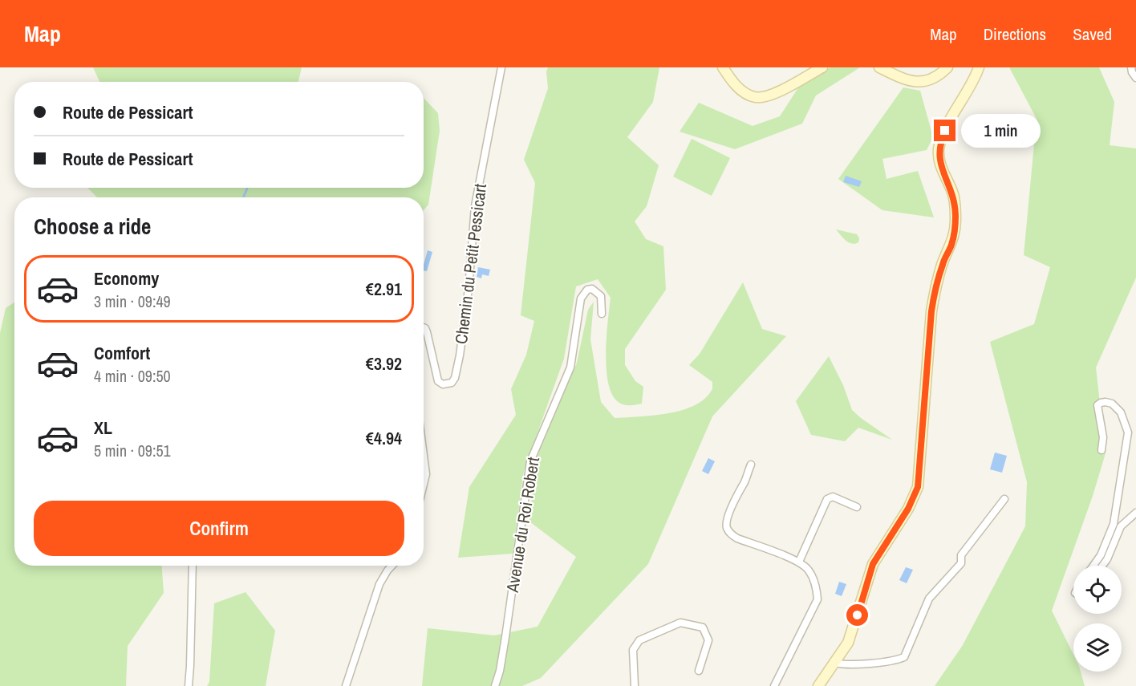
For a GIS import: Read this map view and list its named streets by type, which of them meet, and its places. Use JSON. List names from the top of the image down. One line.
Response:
{"streets":{"street":["Chemin du Petit Pessicart","Avenue du Roi Robert"]},"page":{"header":"Map","nav":["Map","Directions","Saved"],"banner":["Route de Pessicart","Route de Pessicart"],"bubble":"1 min","heading":"Choose a ride","list":[{"name":"Economy","note":"3 min · 09:49","value":"€2.91"},{"name":"Comfort","note":"4 min · 09:50","value":"€3.92"},{"name":"XL","note":"5 min · 09:51","value":"€4.94"}],"buttons":"Confirm"}}
